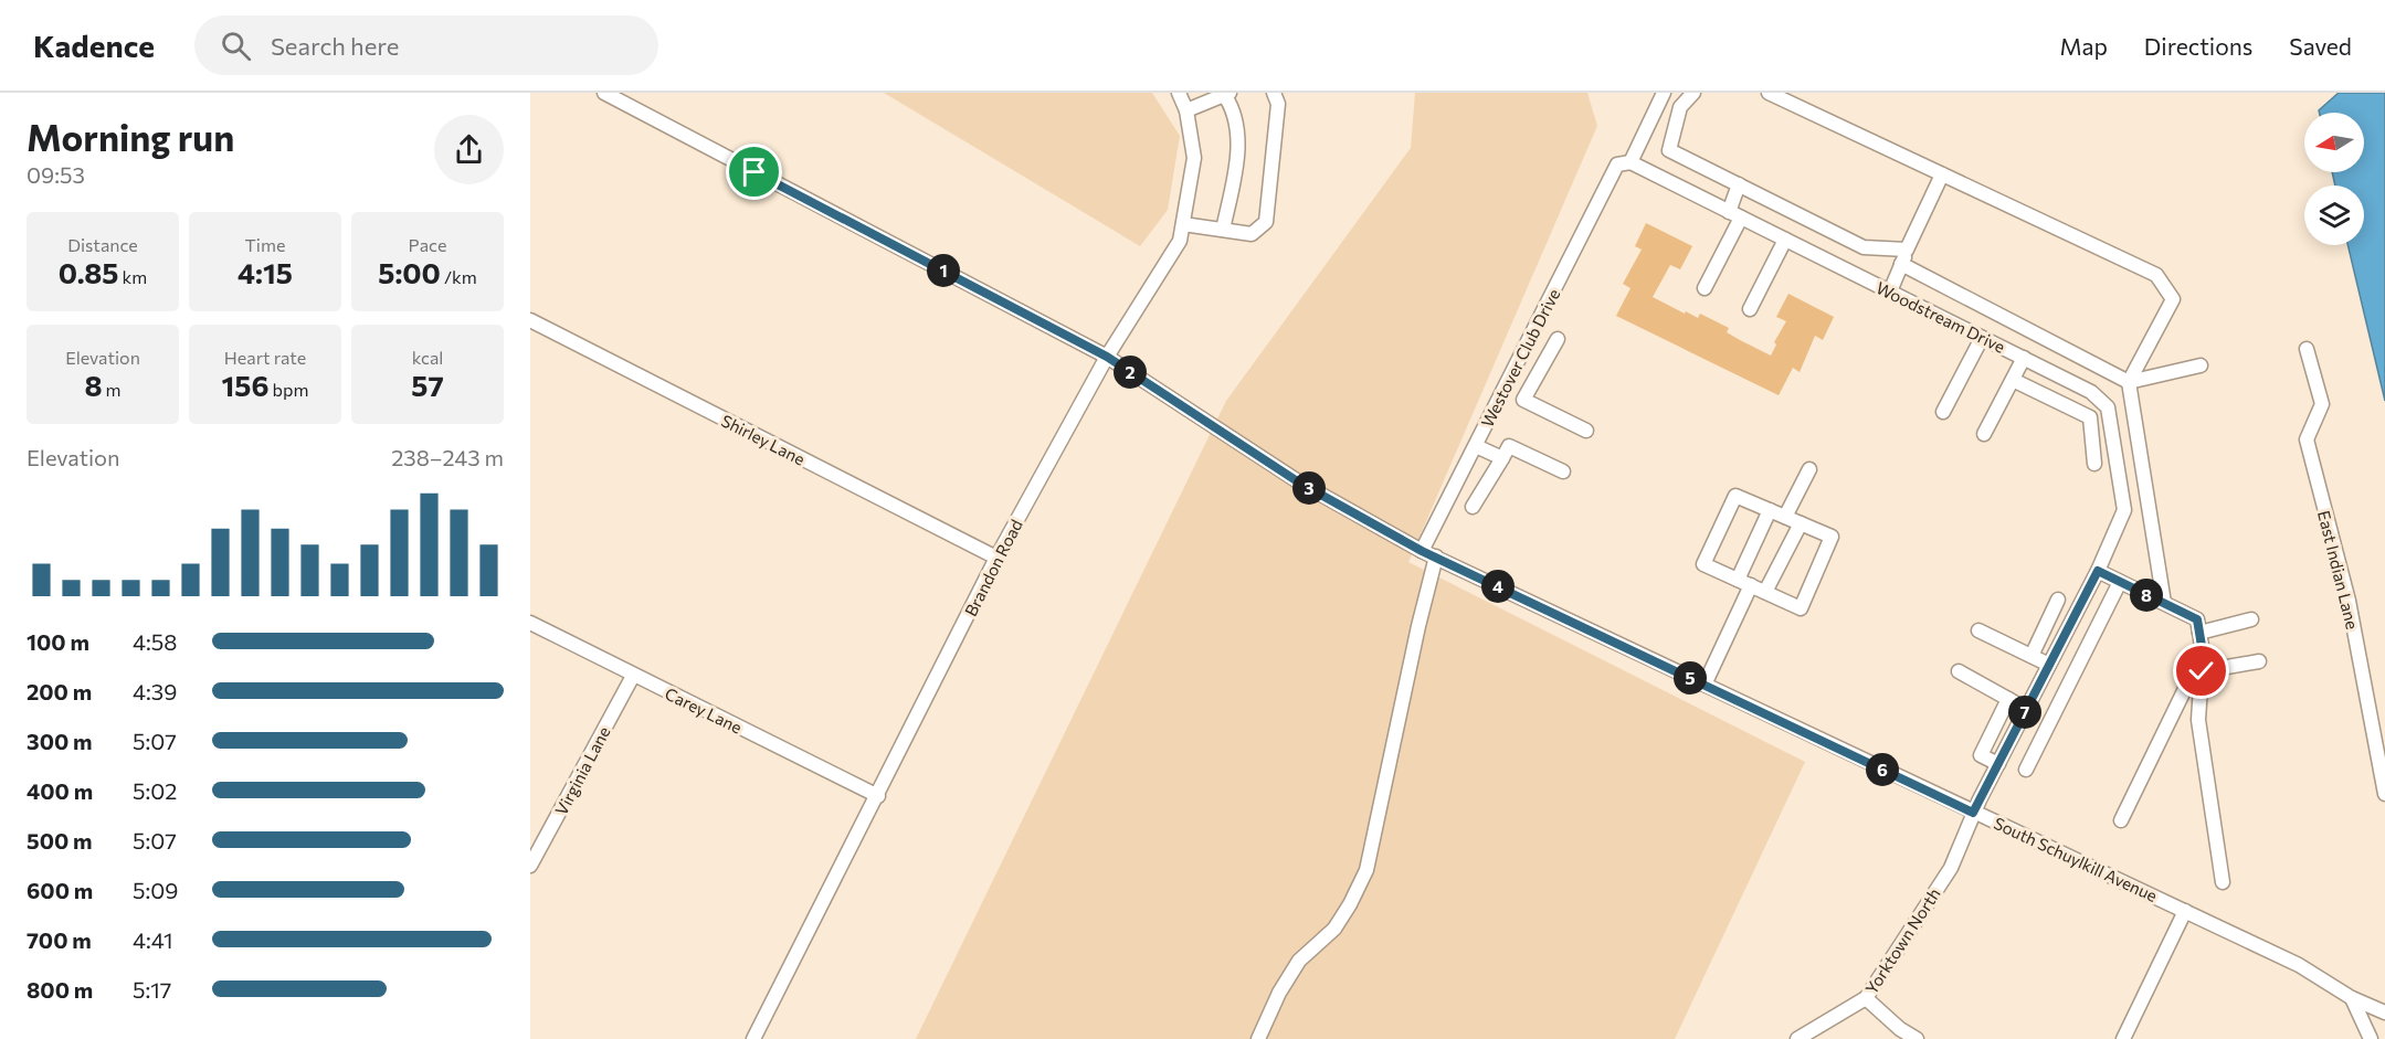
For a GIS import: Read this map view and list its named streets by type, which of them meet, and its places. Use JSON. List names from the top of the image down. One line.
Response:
{"streets":{"street":["Woodstream Drive","Westover Club Drive","Shirley Lane","Brandon Road","East Indian Lane","Carey Lane","Virginia Lane","South Schuylkill Avenue","Yorktown North"]},"crossings":[["Woodstream Drive","Westover Club Drive"],["Woodstream Drive","Yorktown North"],["Westover Club Drive","South Schuylkill Avenue"],["Shirley Lane","Brandon Road"],["Brandon Road","Carey Lane"],["Brandon Road","South Schuylkill Avenue"],["Carey Lane","Virginia Lane"],["South Schuylkill Avenue","Yorktown North"]],"north":"left","page":{"header":"Kadence","search":"Search here","nav":["Map","Directions","Saved"],"heading":["Morning run","09:53"],"stats":[["Distance","0.85 km"],["Time","4:15"],["Pace","5:00 /km"],["Elevation","8 m"],["Heart rate","156 bpm"],["kcal","57"]],"pins":["1","2","3","4","8","5","7","6"],"chart":["Elevation","238–243 m"],"list":[{"name":"100 m","note":"4:58"},{"name":"200 m","note":"4:39"},{"name":"300 m","note":"5:07"},{"name":"400 m","note":"5:02"},{"name":"500 m","note":"5:07"},{"name":"600 m","note":"5:09"},{"name":"700 m","note":"4:41"},{"name":"800 m","note":"5:17"}]}}
